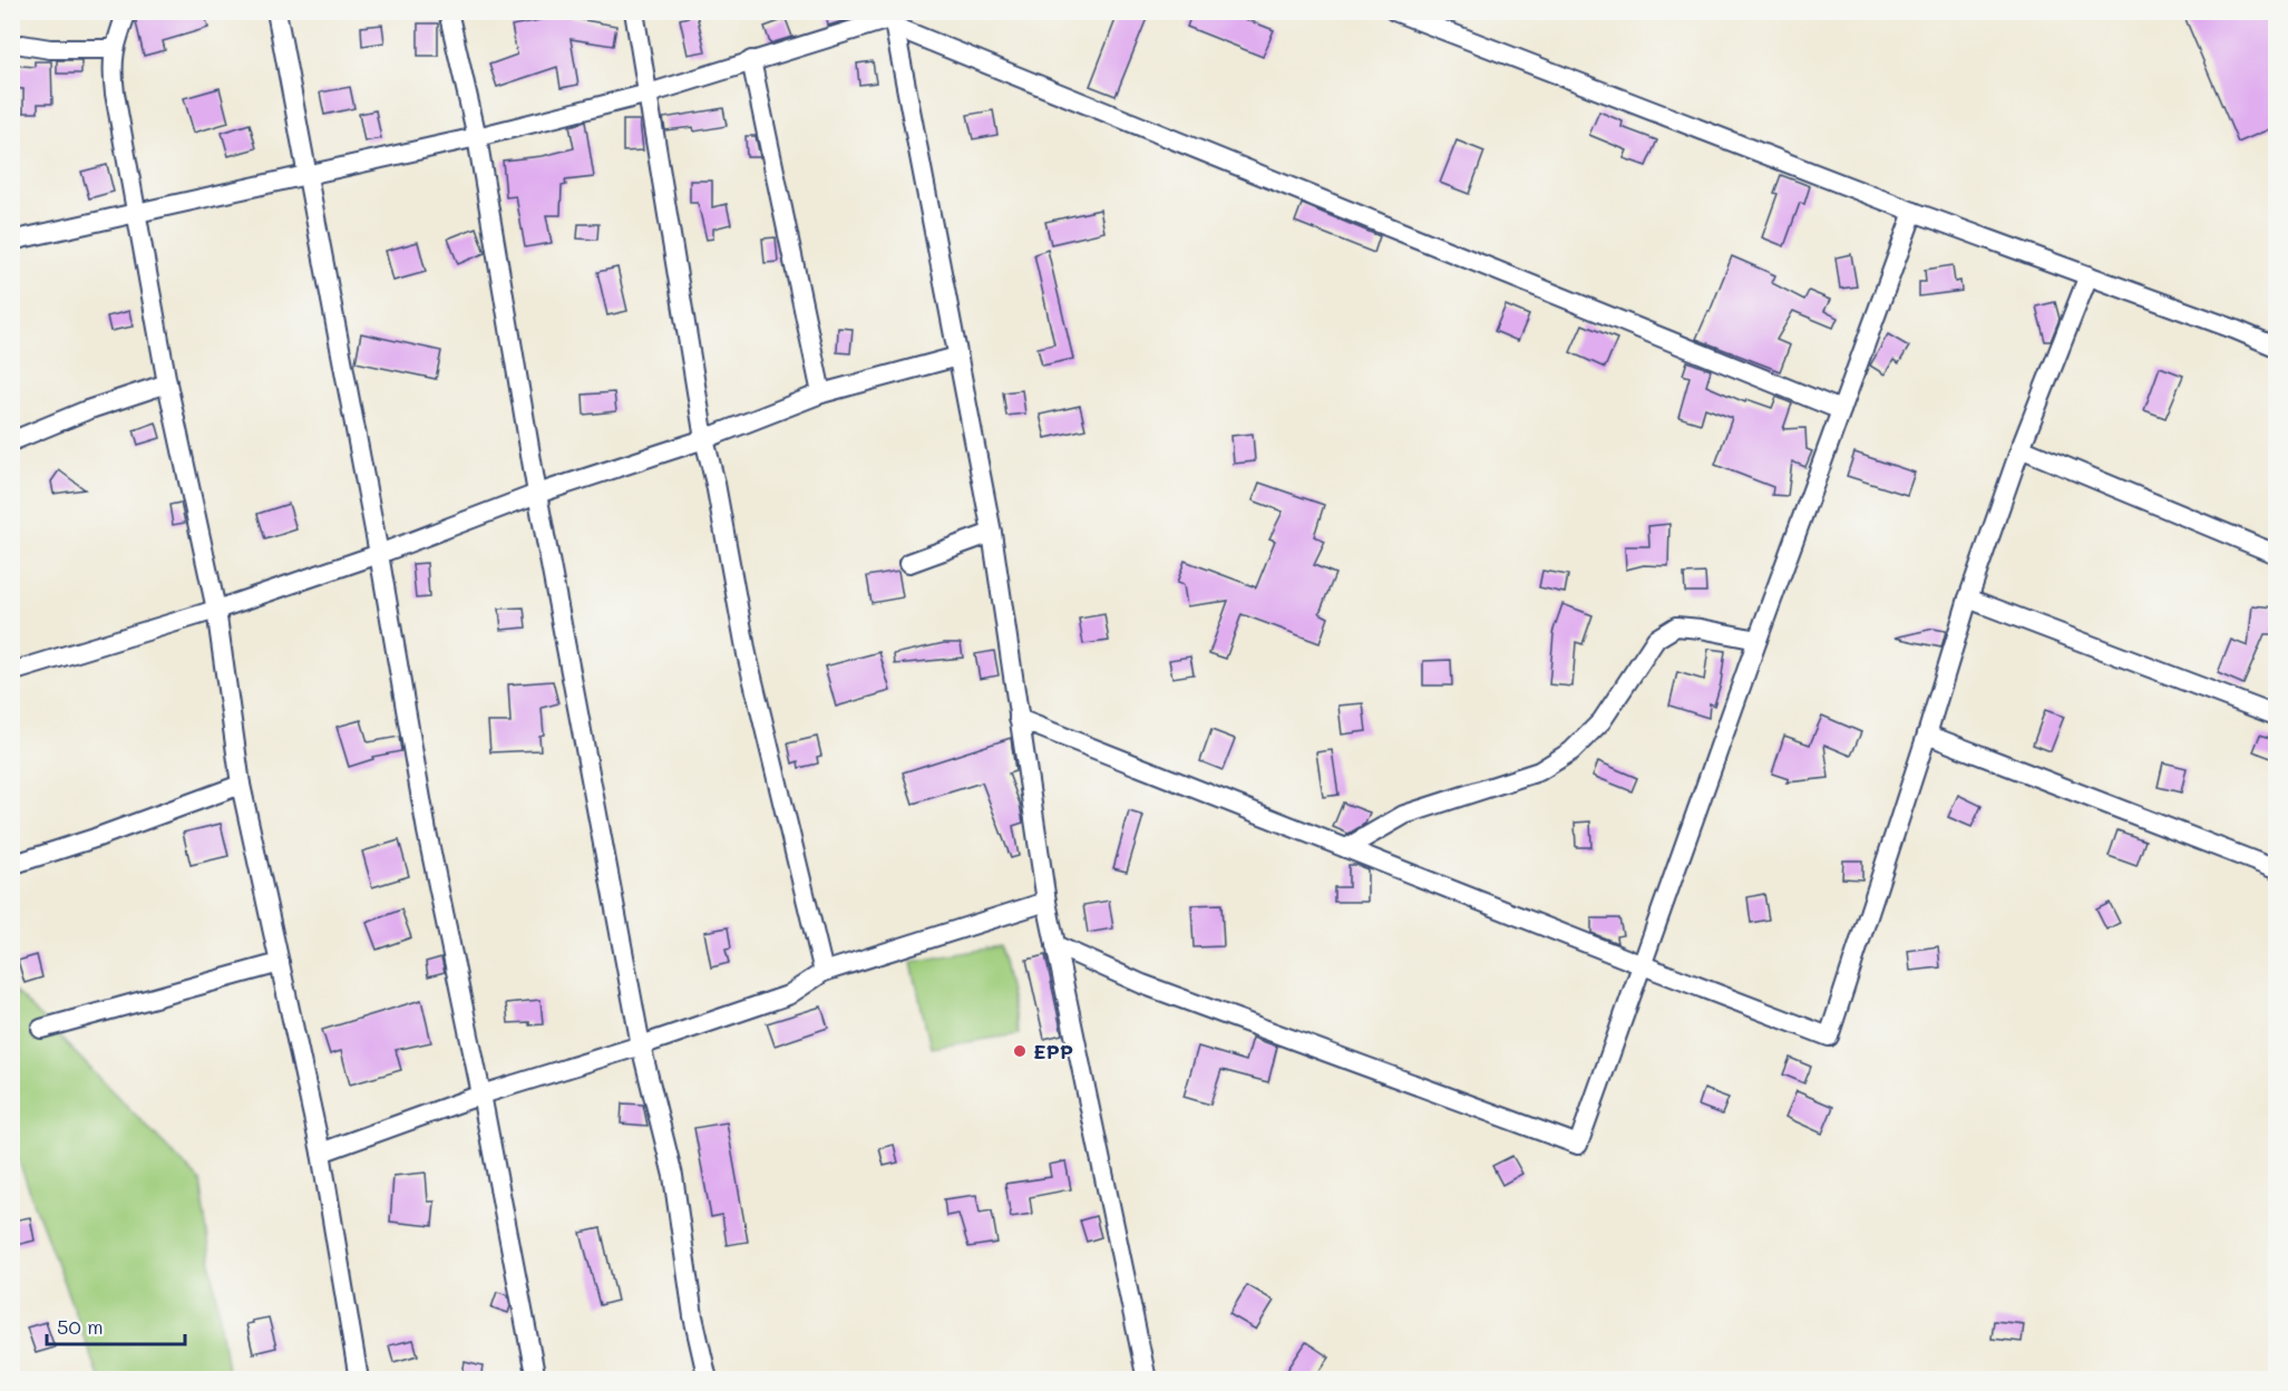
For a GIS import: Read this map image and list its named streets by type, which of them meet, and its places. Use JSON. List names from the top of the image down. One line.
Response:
{"places":["EPP"],"scale_bar":"50 m"}
